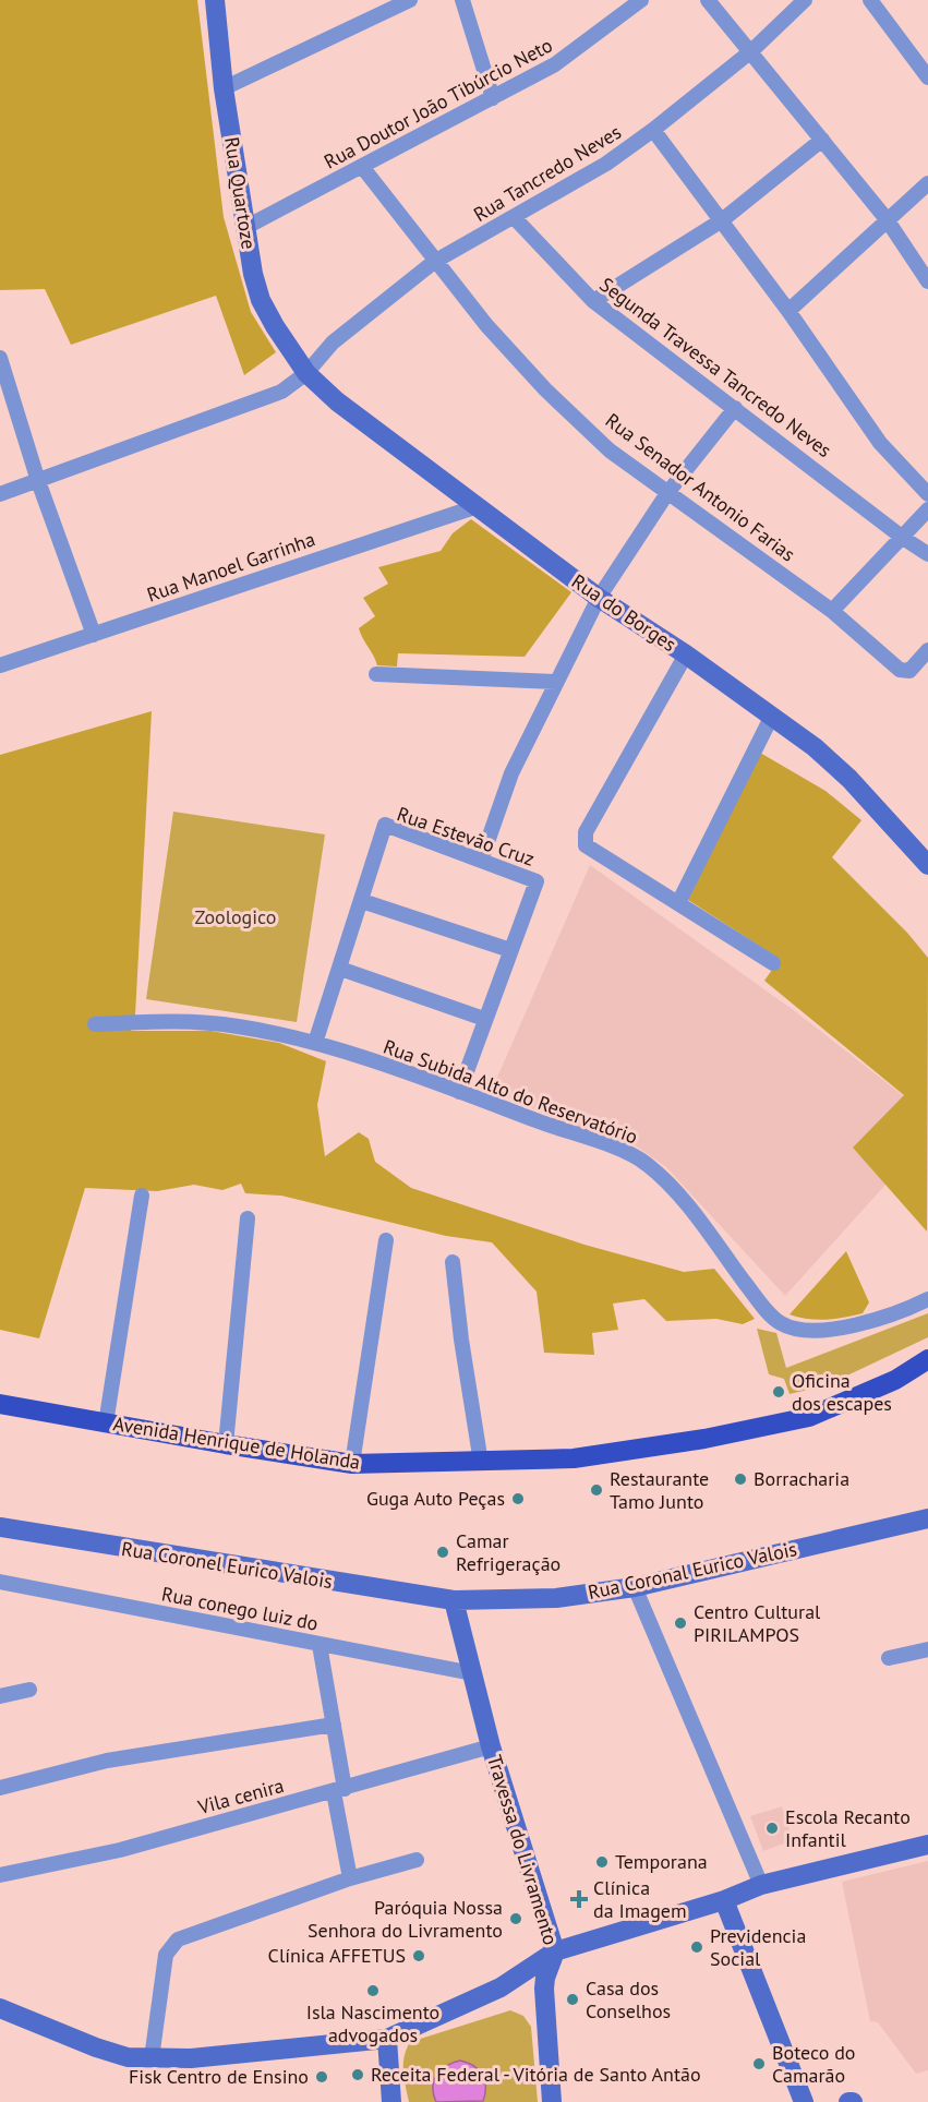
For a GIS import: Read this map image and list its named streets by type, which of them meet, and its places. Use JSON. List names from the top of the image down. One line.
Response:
{"streets":{"main road":["Rua Quartoze","Rua do Borges","Avenida Henrique de Holanda","Rua Coronel Eurico Valois","Rua Coronal Eurico Valois","Travessa do Livramento"],"street":["Rua Doutor João Tibúrcio Neto","Rua Tancredo Neves","Segunda Travessa Tancredo Neves","Rua Senador Antonio Farias","Rua Manoel Garrinha","Rua Estevão Cruz","Rua Subida Alto do Reservatório","Rua conego luiz do","Vila cenira"]},"crossings":[["Rua Doutor João Tibúrcio Neto","Rua Quartoze"],["Rua Doutor João Tibúrcio Neto","Rua Senador Antonio Farias"],["Rua Tancredo Neves","Rua Quartoze"],["Rua Tancredo Neves","Segunda Travessa Tancredo Neves"],["Rua Tancredo Neves","Rua Senador Antonio Farias"],["Rua Tancredo Neves","Rua do Borges"],["Rua Quartoze","Rua do Borges"],["Rua Manoel Garrinha","Rua do Borges"],["Rua Estevão Cruz","Rua Subida Alto do Reservatório"],["Rua Coronel Eurico Valois","Rua Coronal Eurico Valois"],["Rua Coronel Eurico Valois","Travessa do Livramento"],["Rua Coronal Eurico Valois","Travessa do Livramento"],["Rua conego luiz do","Travessa do Livramento"],["Vila cenira","Travessa do Livramento"]],"parks":["Zoologico"],"places":{"other":["Oficina dos escapes","Borracharia","Restaurante Tamo Junto","Guga Auto Peças","Camar Refrigeração","Centro Cultural PIRILAMPOS","Escola Recanto Infantil","Temporana","Paróquia Nossa Senhora do Livramento","Previdencia Social","Clínica AFFETUS","Isla Nascimento advogados","Casa dos Conselhos","Boteco do Camarão","Receita Federal - Vitória de Santo Antão","Fisk Centro de Ensino"],"health":["Clínica da Imagem"]}}
